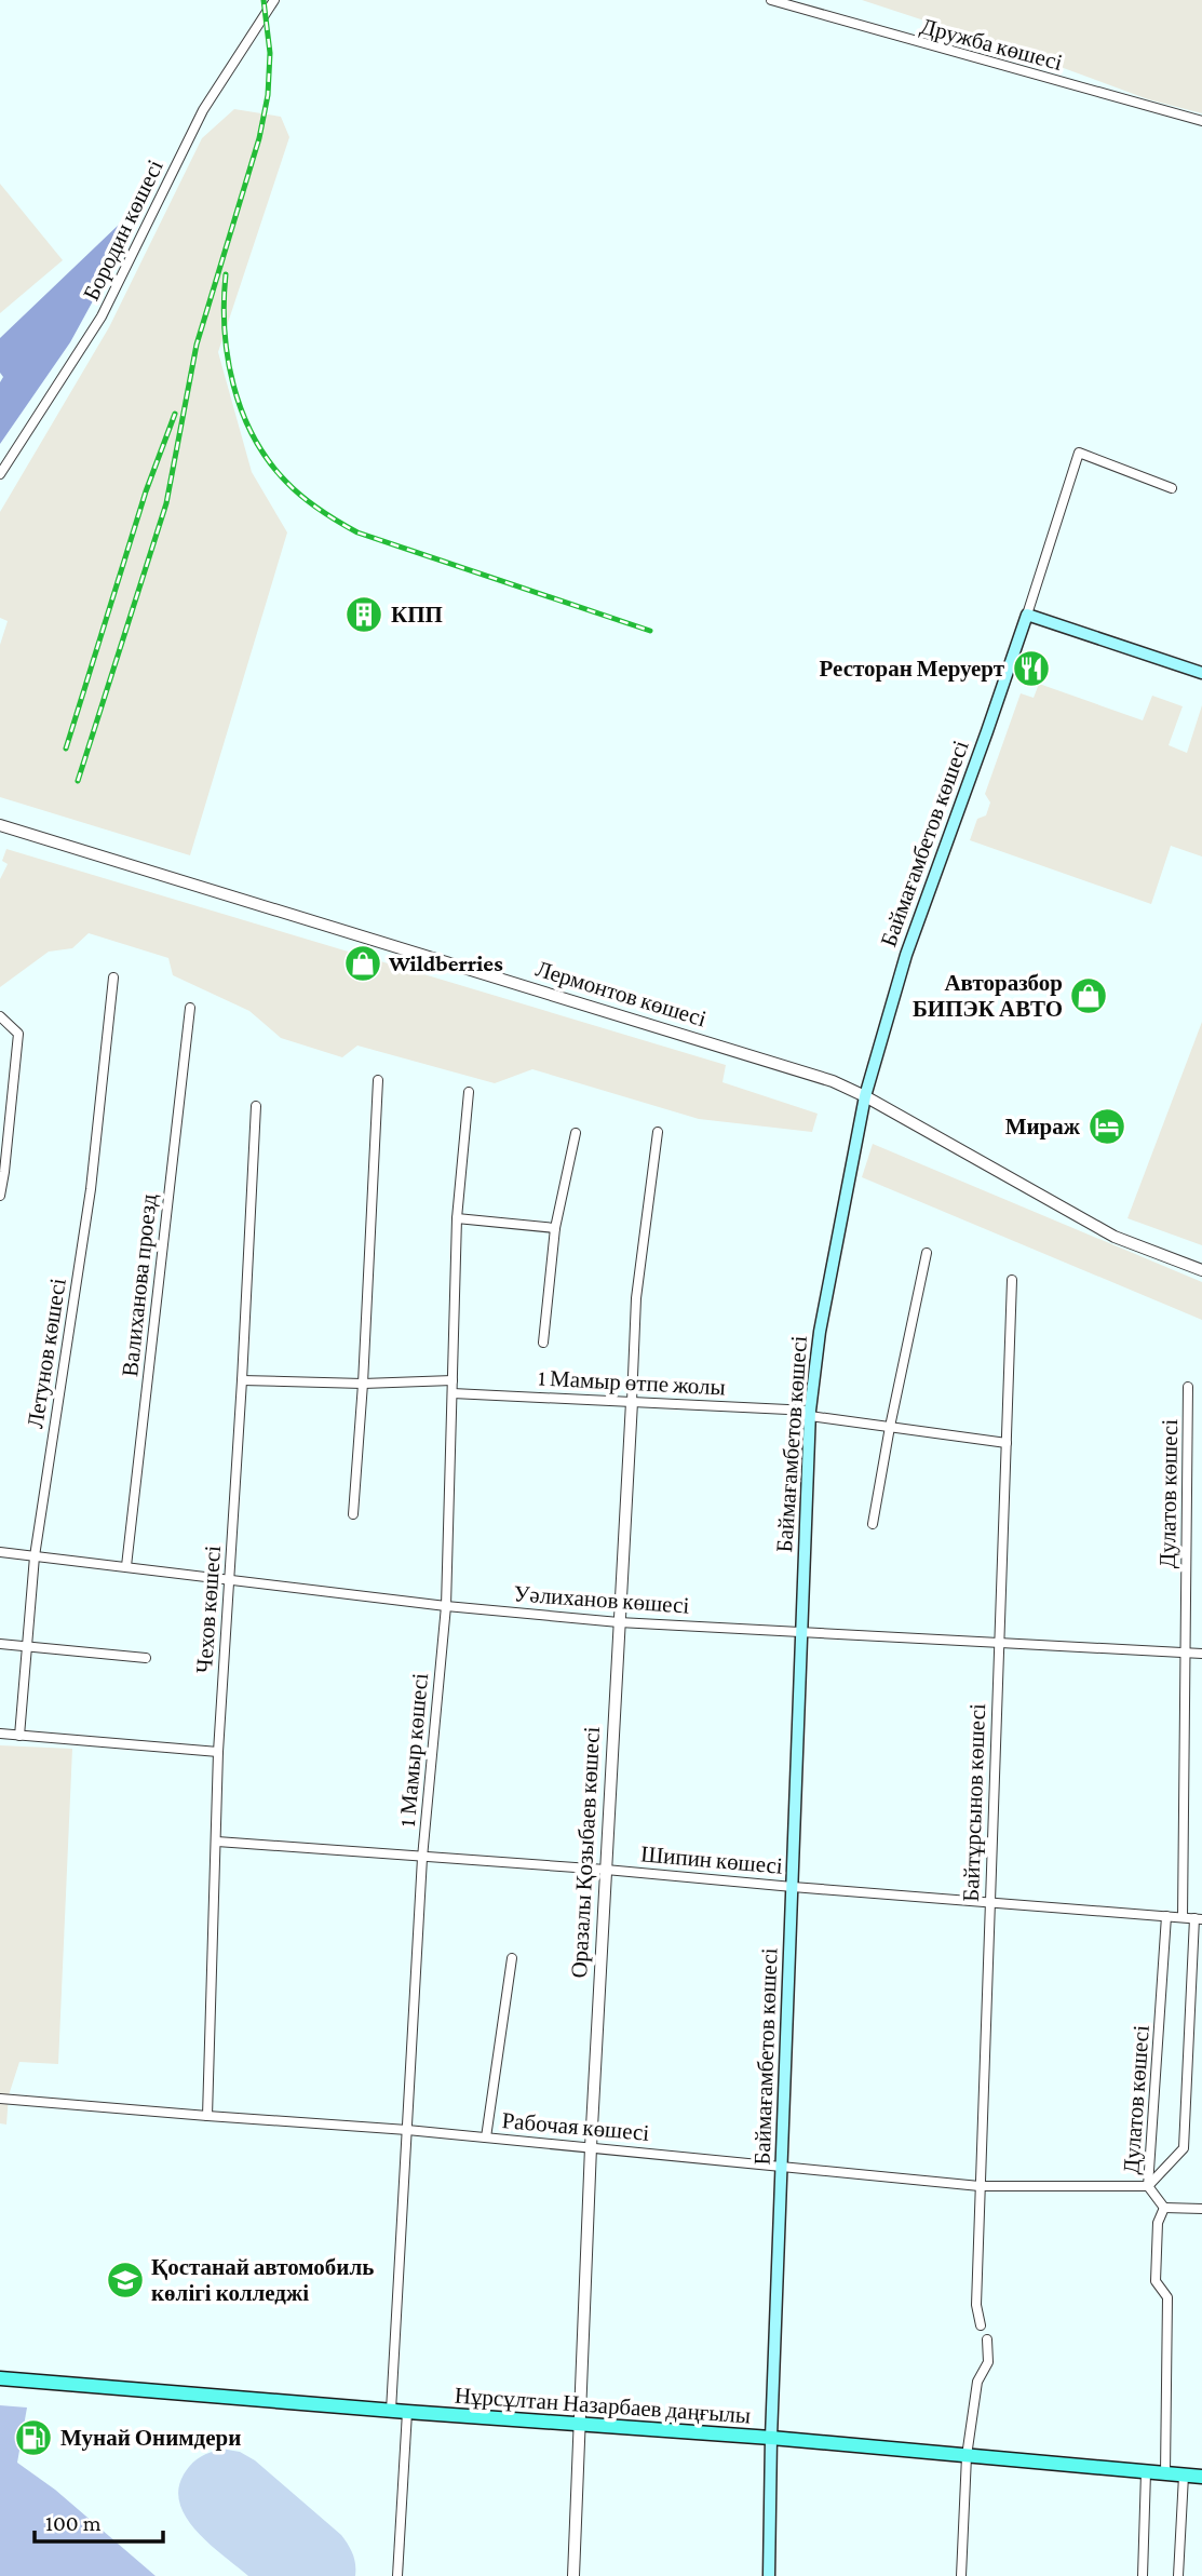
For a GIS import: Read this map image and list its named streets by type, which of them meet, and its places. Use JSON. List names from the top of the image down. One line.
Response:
{"streets":{"main road":["Баймағамбетов көшесі","Нұрсұлтан Назарбаев даңғылы"],"street":["Дружба көшесі","Бородин көшесі","Лермонтов көшесі","Валиханова проезд","Летунов көшесі","1 Мамыр өтпе жолы","Дулатов көшесі","Уәлиханов көшесі","Чехов көшесі","1 Мамыр көшесі","Байтұрсынов көшесі","Оразалы Қозыбаев көшесі","Шипин көшесі","Рабочая көшесі"]},"crossings":[["Баймағамбетов көшесі","Лермонтов көшесі"],["Баймағамбетов көшесі","1 Мамыр өтпе жолы"],["Баймағамбетов көшесі","Уәлиханов көшесі"],["Баймағамбетов көшесі","Шипин көшесі"],["Баймағамбетов көшесі","Рабочая көшесі"],["Баймағамбетов көшесі","Нұрсұлтан Назарбаев даңғылы"],["Валиханова проезд","Уәлиханов көшесі"],["Летунов көшесі","Уәлиханов көшесі"],["1 Мамыр өтпе жолы","1 Мамыр көшесі"],["1 Мамыр өтпе жолы","Байтұрсынов көшесі"],["1 Мамыр өтпе жолы","Оразалы Қозыбаев көшесі"],["Дулатов көшесі","Уәлиханов көшесі"],["Дулатов көшесі","Шипин көшесі"],["Дулатов көшесі","Рабочая көшесі"],["Уәлиханов көшесі","Чехов көшесі"],["Уәлиханов көшесі","1 Мамыр көшесі"],["Уәлиханов көшесі","Байтұрсынов көшесі"],["Уәлиханов көшесі","Оразалы Қозыбаев көшесі"],["Чехов көшесі","Шипин көшесі"],["Чехов көшесі","Рабочая көшесі"],["1 Мамыр көшесі","Шипин көшесі"],["1 Мамыр көшесі","Рабочая көшесі"],["1 Мамыр көшесі","Нұрсұлтан Назарбаев даңғылы"],["Байтұрсынов көшесі","Шипин көшесі"],["Байтұрсынов көшесі","Рабочая көшесі"],["Оразалы Қозыбаев көшесі","Шипин көшесі"],["Оразалы Қозыбаев көшесі","Рабочая көшесі"],["Оразалы Қозыбаев көшесі","Нұрсұлтан Назарбаев даңғылы"]],"places":{"building":["КПП"],"restaurant":["Ресторан Меруерт"],"shop":["Wildberries","Авторазбор БИПЭК АВТО"],"hotel":["Мираж"],"school or university":["Қостанай автомобиль көлігі колледжі"],"fuel station":["Мунай Онимдери"]},"scale_bar":"100 m"}
